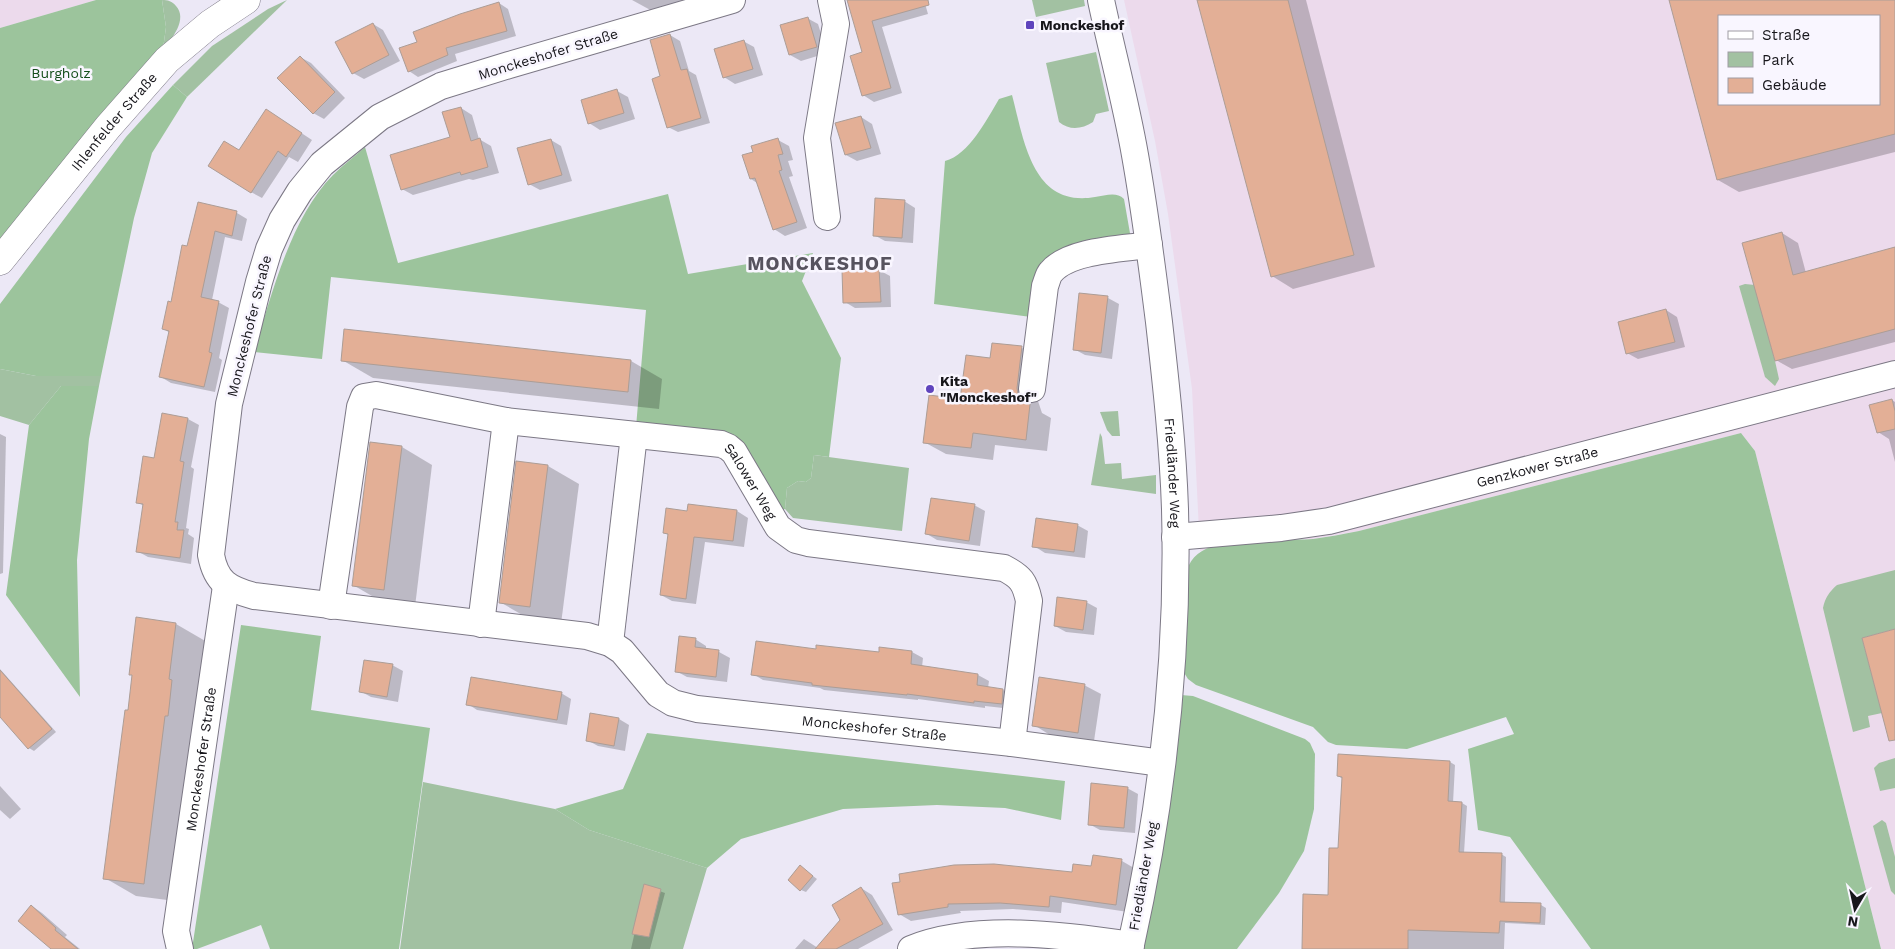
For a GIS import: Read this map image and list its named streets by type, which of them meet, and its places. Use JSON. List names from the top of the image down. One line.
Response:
{"streets":{"main road":["Ihlenfelder Straße"],"street":["Monckeshofer Straße","Genzkower Straße","Friedländer Weg","Salower Weg"]},"crossings":[["Monckeshofer Straße","Friedländer Weg"],["Monckeshofer Straße","Salower Weg"],["Genzkower Straße","Friedländer Weg"]],"districts":["MONCKESHOF"],"parks":["Burgholz"],"places":{"transit":["Monckeshof"],"other":["Kita \"Monckeshof\""]},"legend":["Straße","Park","Gebäude"],"north":"bottom"}
